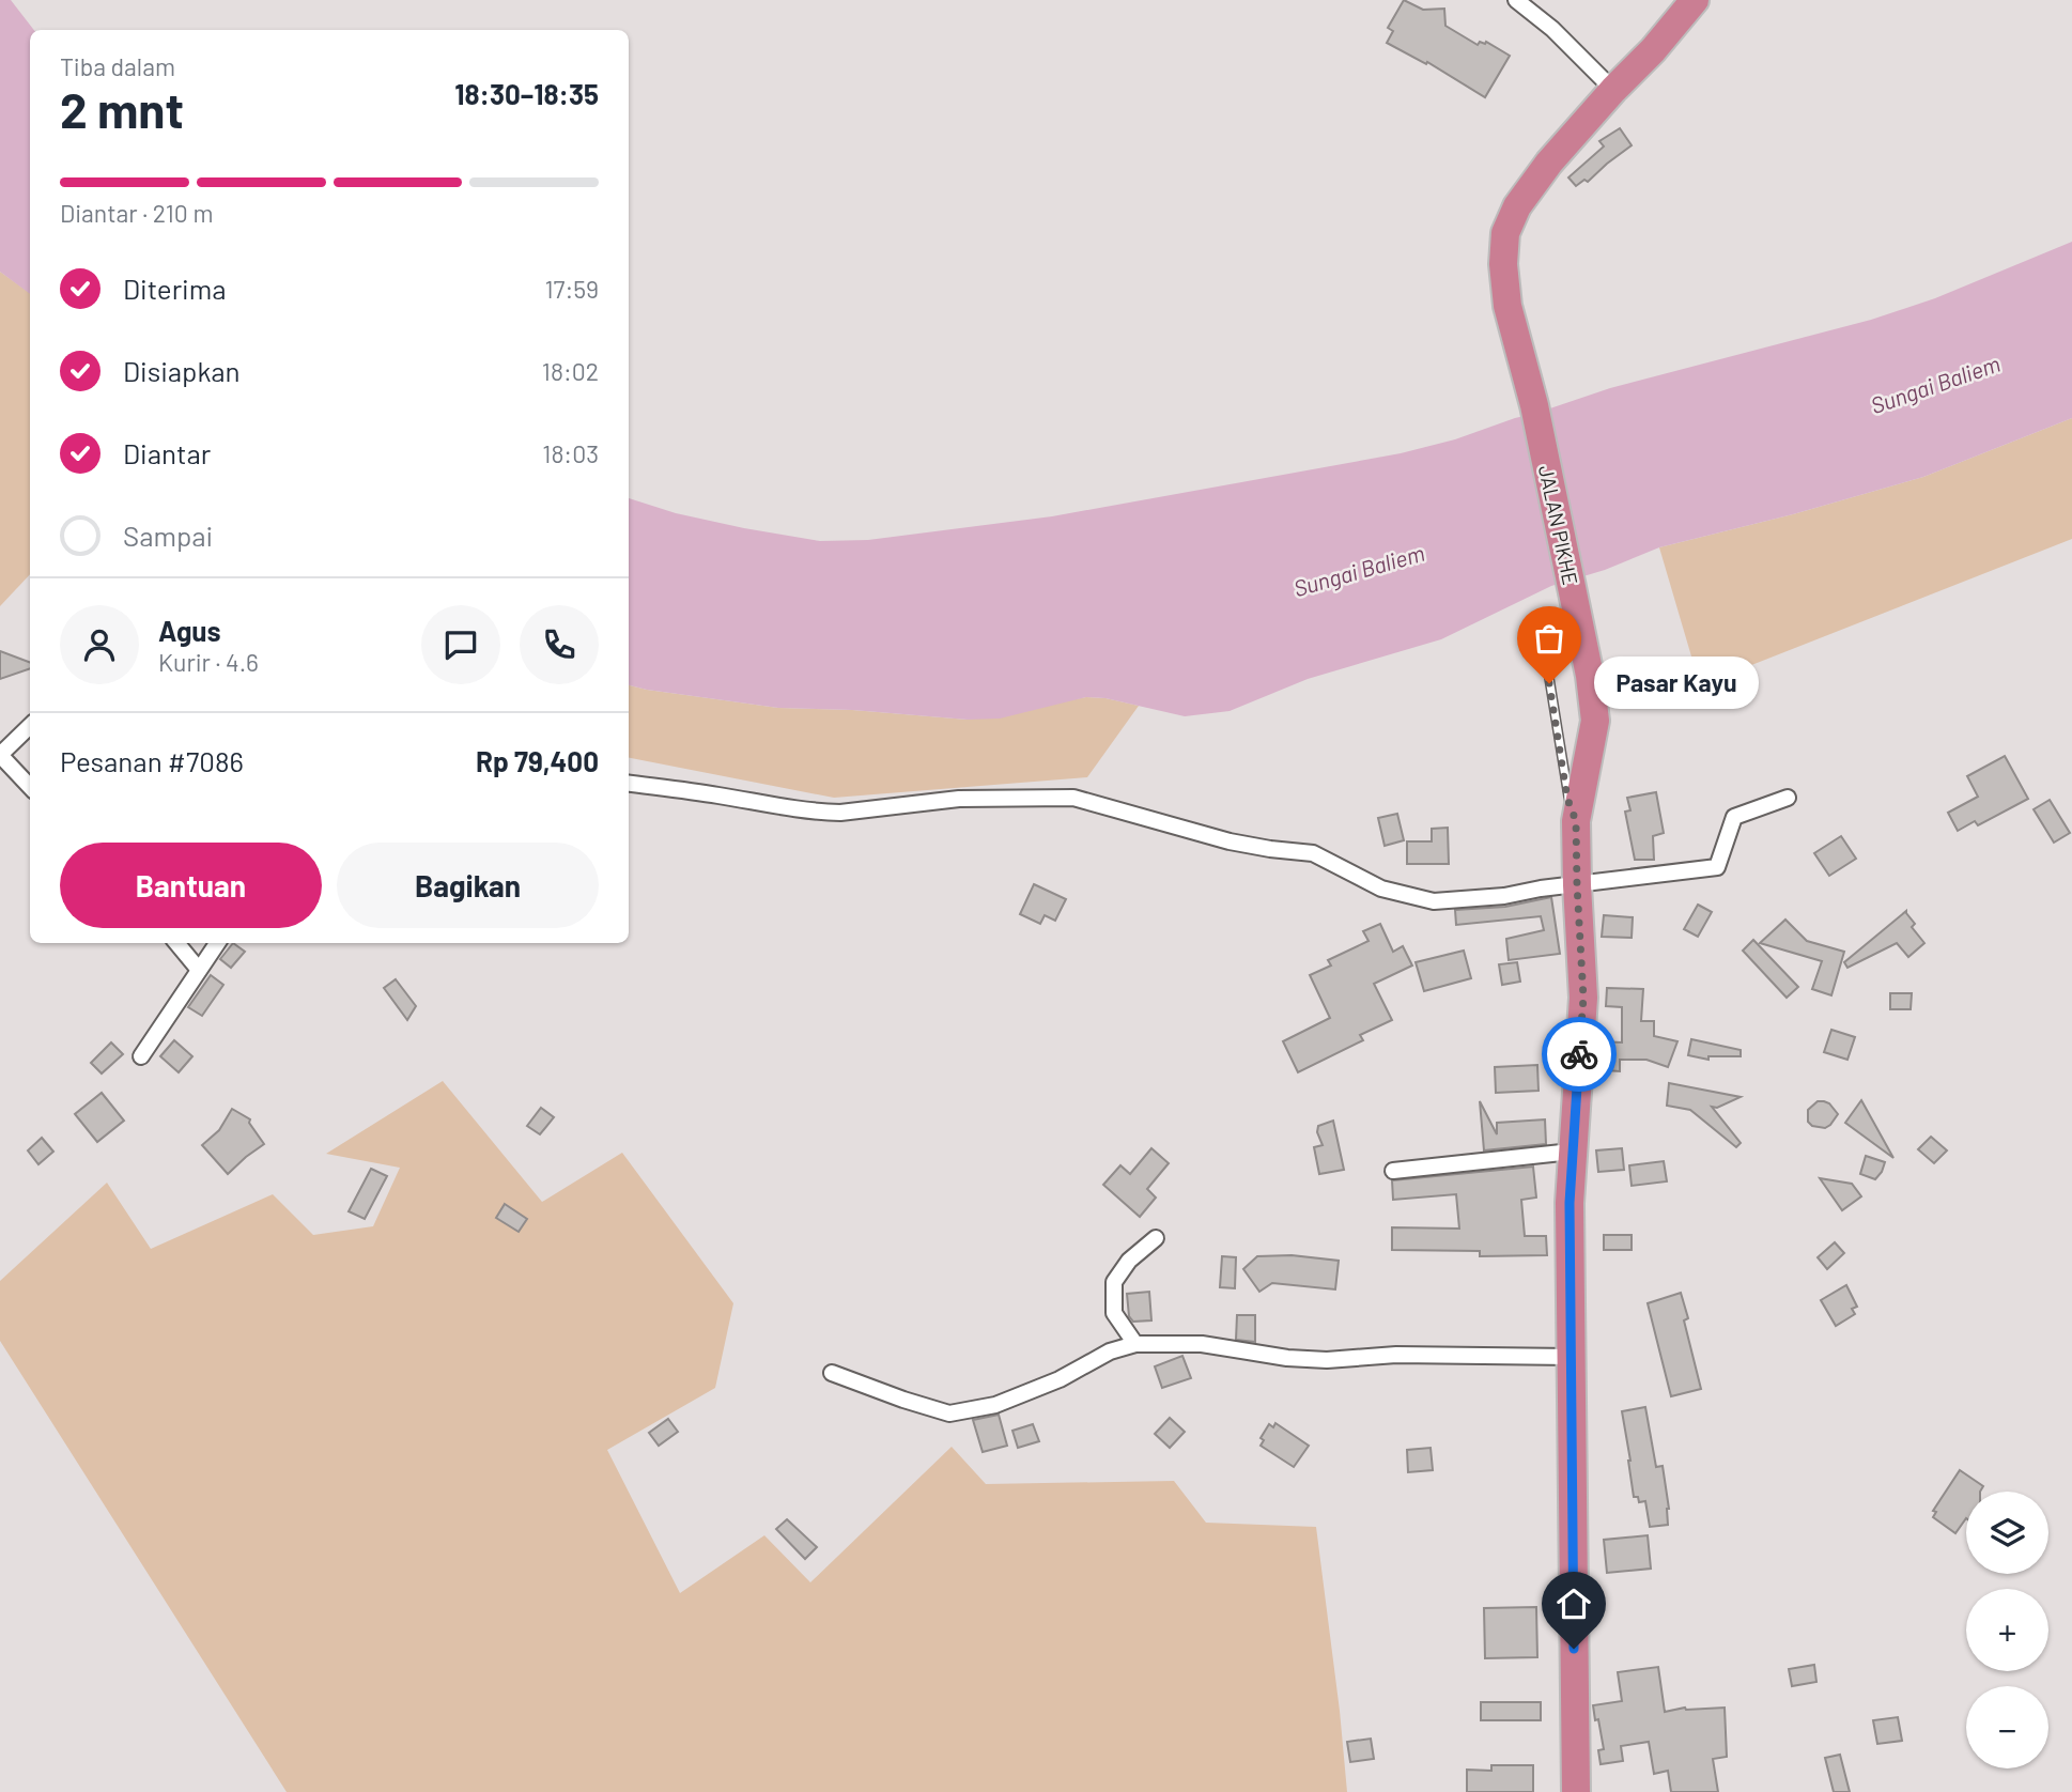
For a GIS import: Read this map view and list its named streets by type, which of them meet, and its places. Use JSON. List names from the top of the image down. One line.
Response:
{"streets":{"highway":["JALAN PIKHE"]},"water":["Sungai Baliem"],"places":["Pasar Kayu"],"page":{"heading":["2 mnt","Tiba dalam","18:30–18:35"],"panel":["Agus","Kurir · 4.6","Pesanan #7086","Rp 79,400"],"bar":"Diantar · 210 m","list":[["Diterima","17:59"],["Disiapkan","18:02"],["Diantar","18:03"],"Sampai"],"bubble":"Pasar Kayu","buttons":["Bantuan","Bagikan"],"map_buttons":["+","−"]}}
